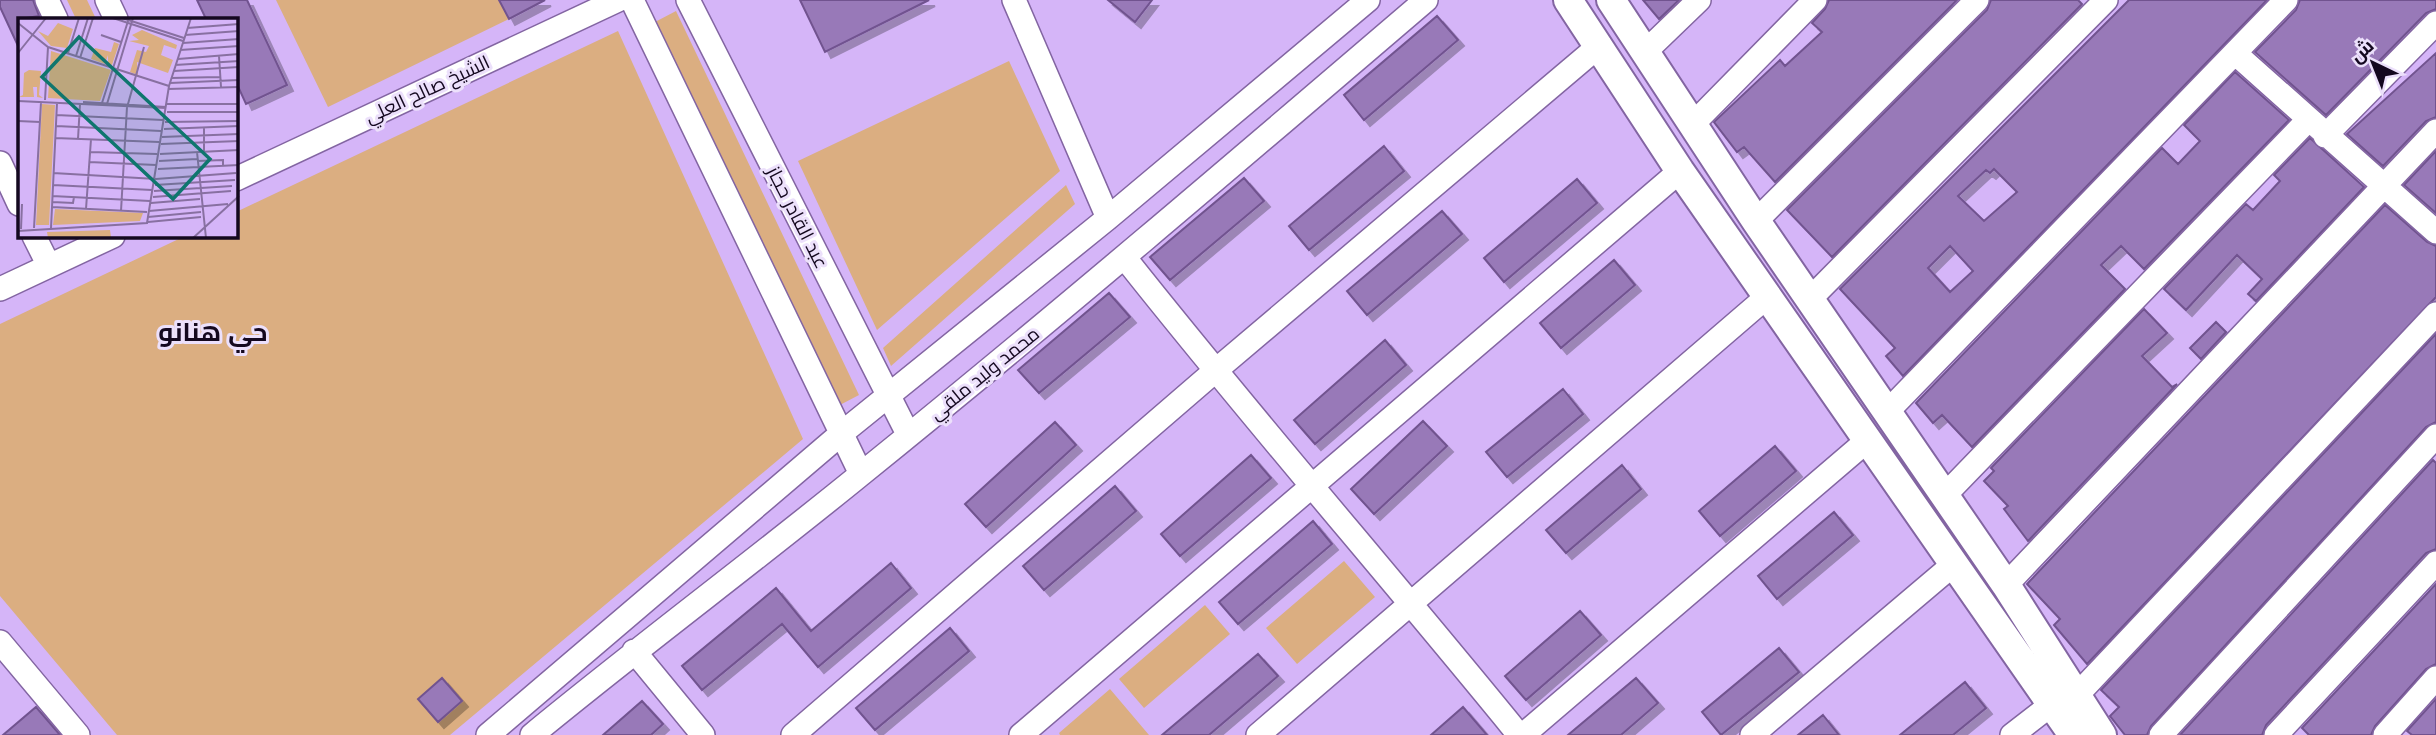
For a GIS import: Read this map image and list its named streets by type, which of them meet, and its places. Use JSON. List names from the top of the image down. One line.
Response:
{"streets":{"street":["الشيخ صالح العلي","عبد القادر حجاز","محمد وليد ملقي"]},"crossings":[["عبد القادر حجاز","محمد وليد ملقي"]],"districts":["حي هنانو"],"north":"top left"}
